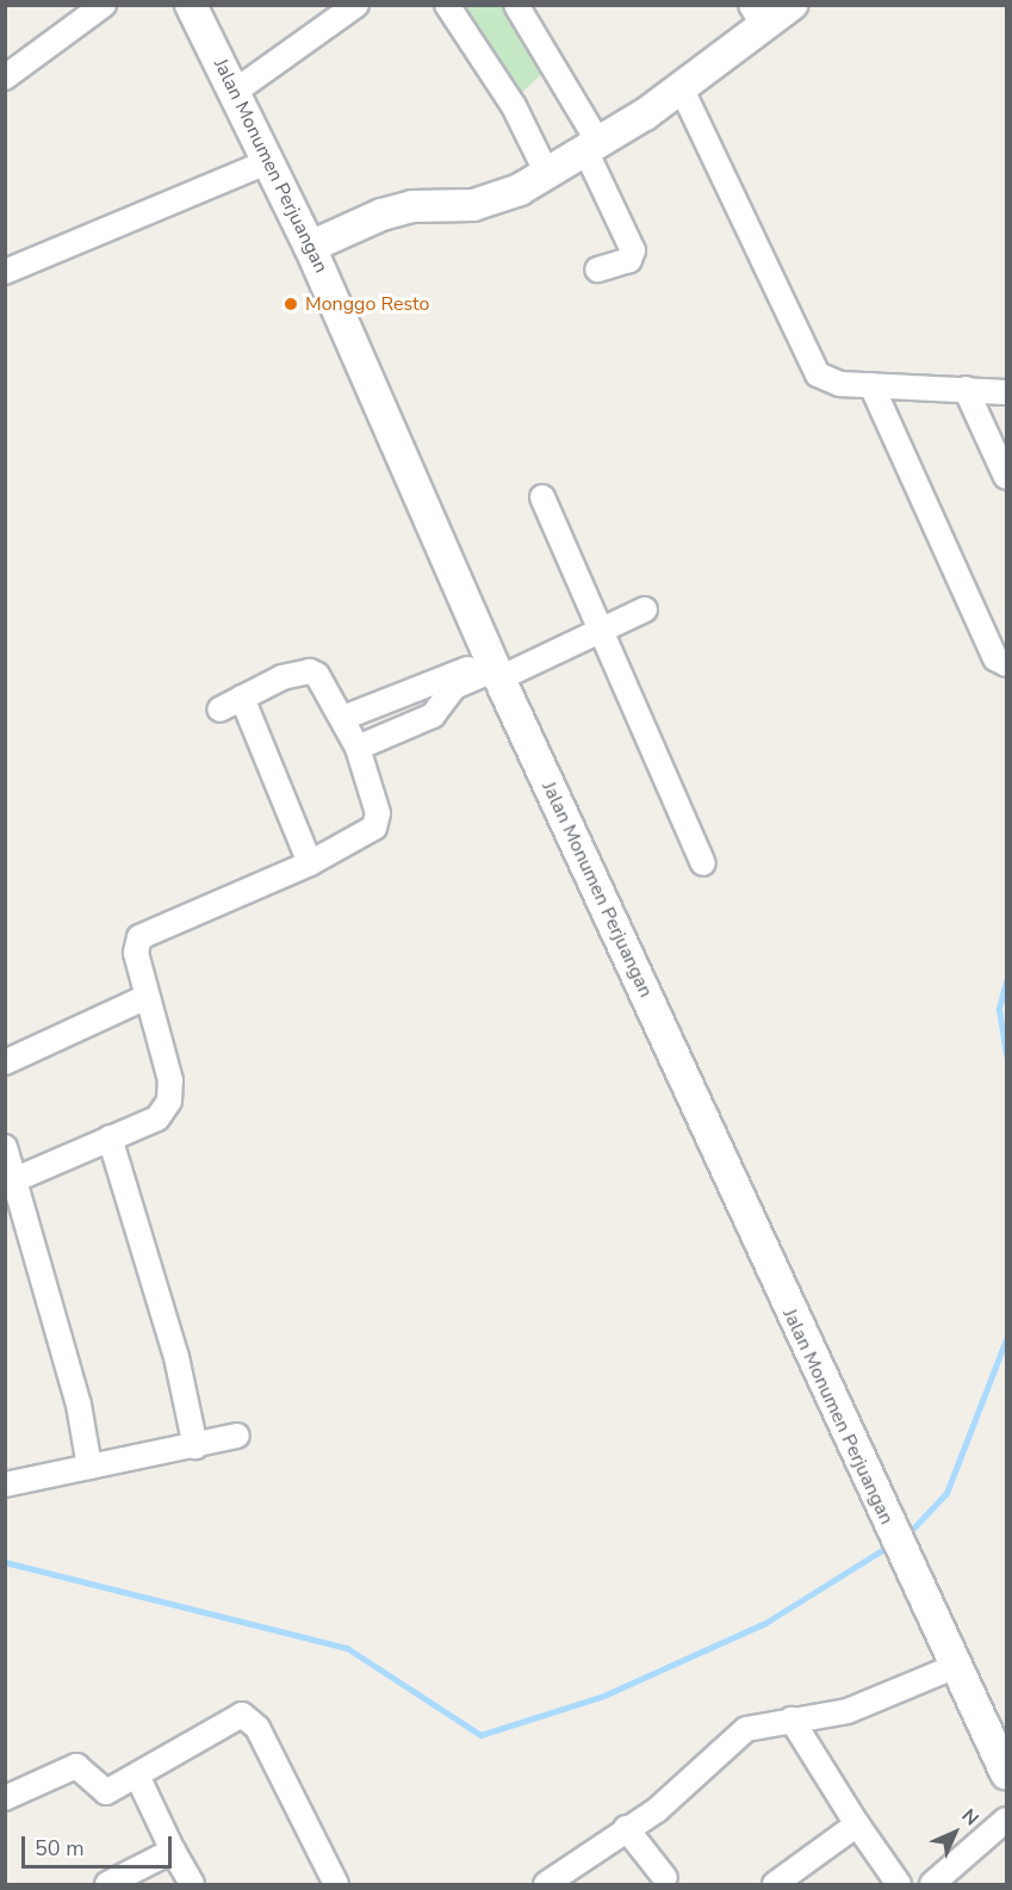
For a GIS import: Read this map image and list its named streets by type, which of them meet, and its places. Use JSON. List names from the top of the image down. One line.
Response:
{"streets":{"street":["Jalan Monumen Perjuangan"]},"places":["Monggo Resto"],"scale_bar":"50 m","north":"top right"}
